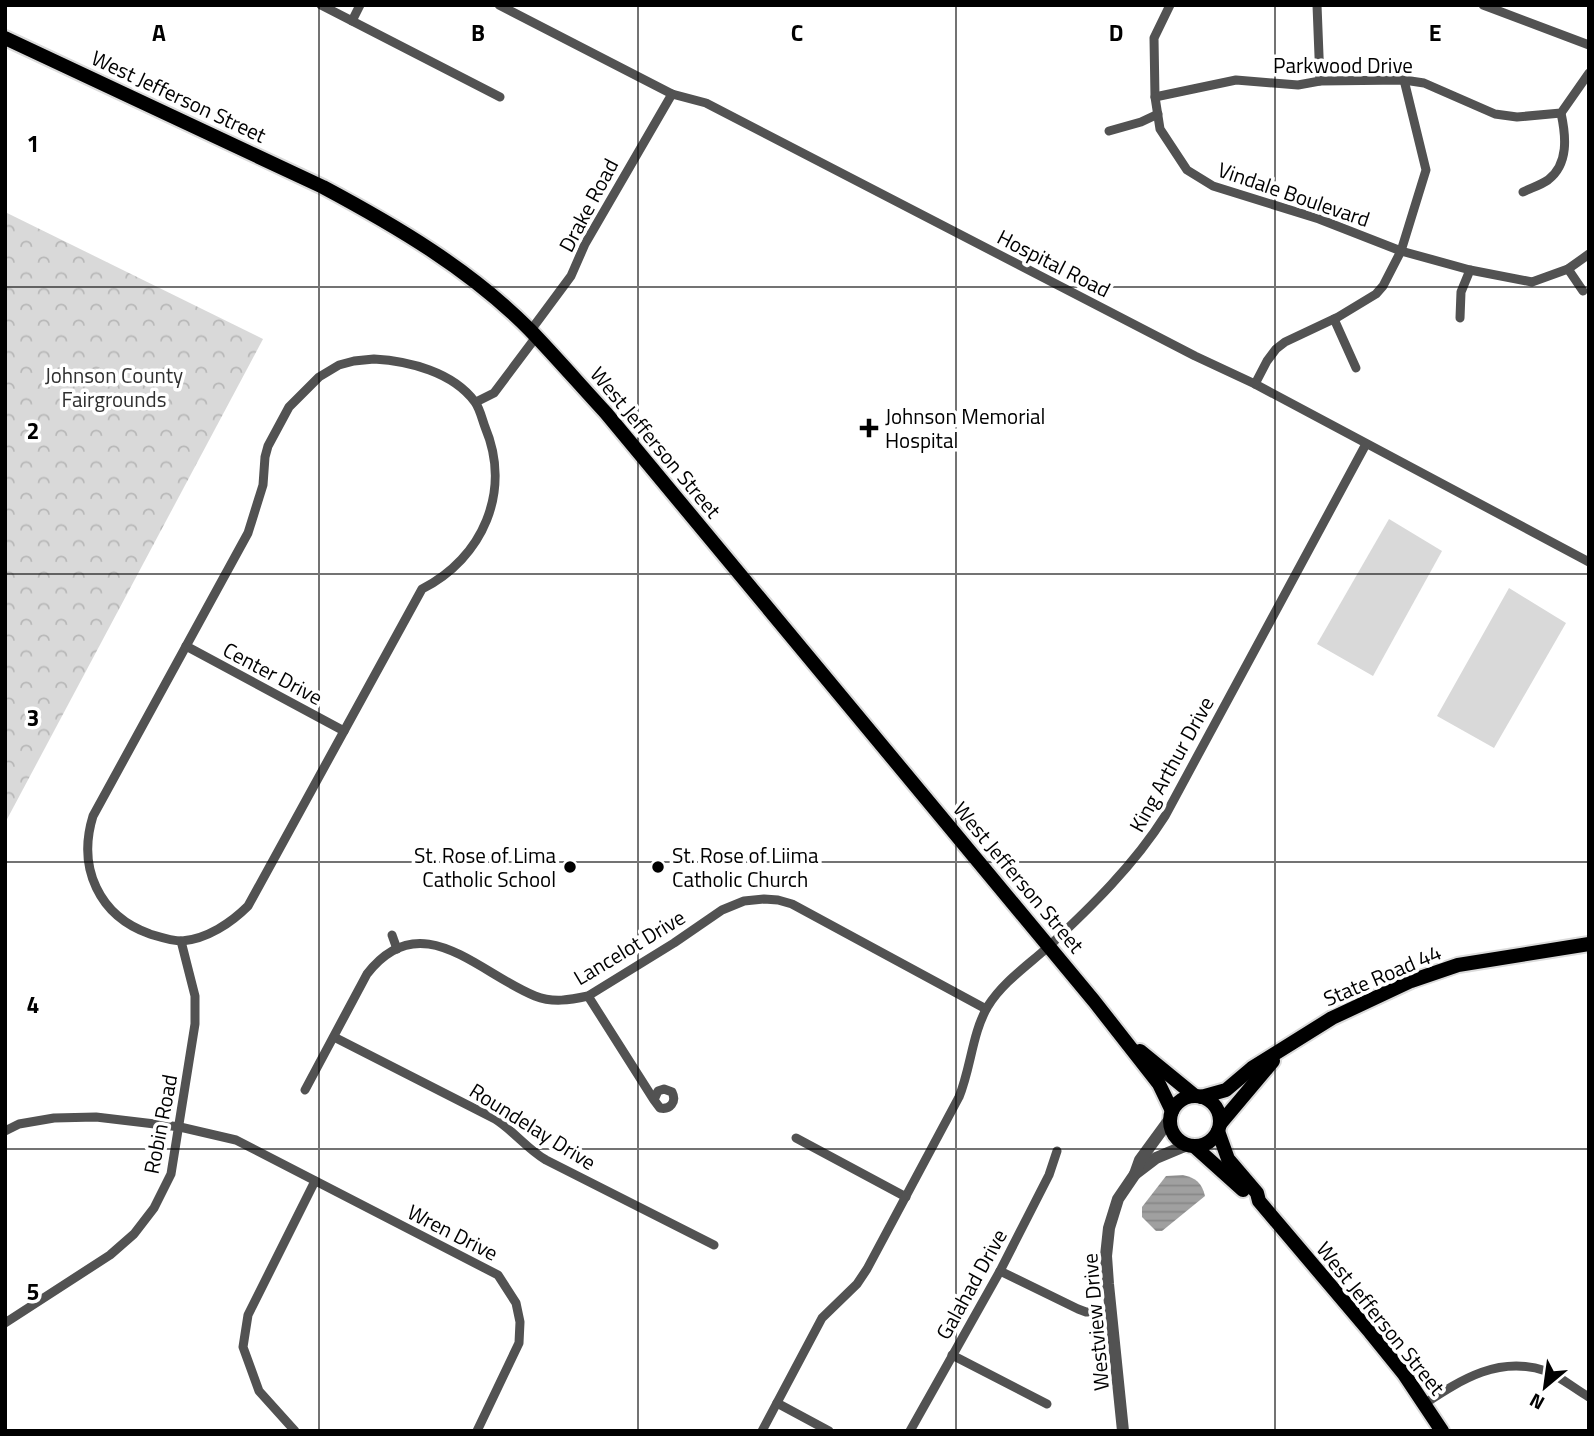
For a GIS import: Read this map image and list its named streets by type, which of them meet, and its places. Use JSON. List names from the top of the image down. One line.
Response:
{"streets":{"main road":["West Jefferson Street","State Road 44"],"street":["Parkwood Drive","Vindale Boulevard","Drake Road","Hospital Road","Center Drive","King Arthur Drive","Lancelot Drive","Robin Road","Roundelay Drive","Wren Drive","Galahad Drive","Westview Drive"]},"crossings":[["Parkwood Drive","Vindale Boulevard"],["West Jefferson Street","Drake Road"],["West Jefferson Street","King Arthur Drive"],["West Jefferson Street","State Road 44"],["West Jefferson Street","Westview Drive"],["Drake Road","Hospital Road"],["Hospital Road","King Arthur Drive"],["King Arthur Drive","Lancelot Drive"],["State Road 44","Westview Drive"],["Robin Road","Wren Drive"]],"parks":["Johnson County Fairgrounds"],"places":{"health":["Johnson Memorial Hospital"],"other":["St. Rose of Lima Catholic School","St. Rose of Liima Catholic Church"]},"north":"bottom left","grid":{"columns":["A","B","C","D","E"],"rows":["1","2","3","4","5"]}}
